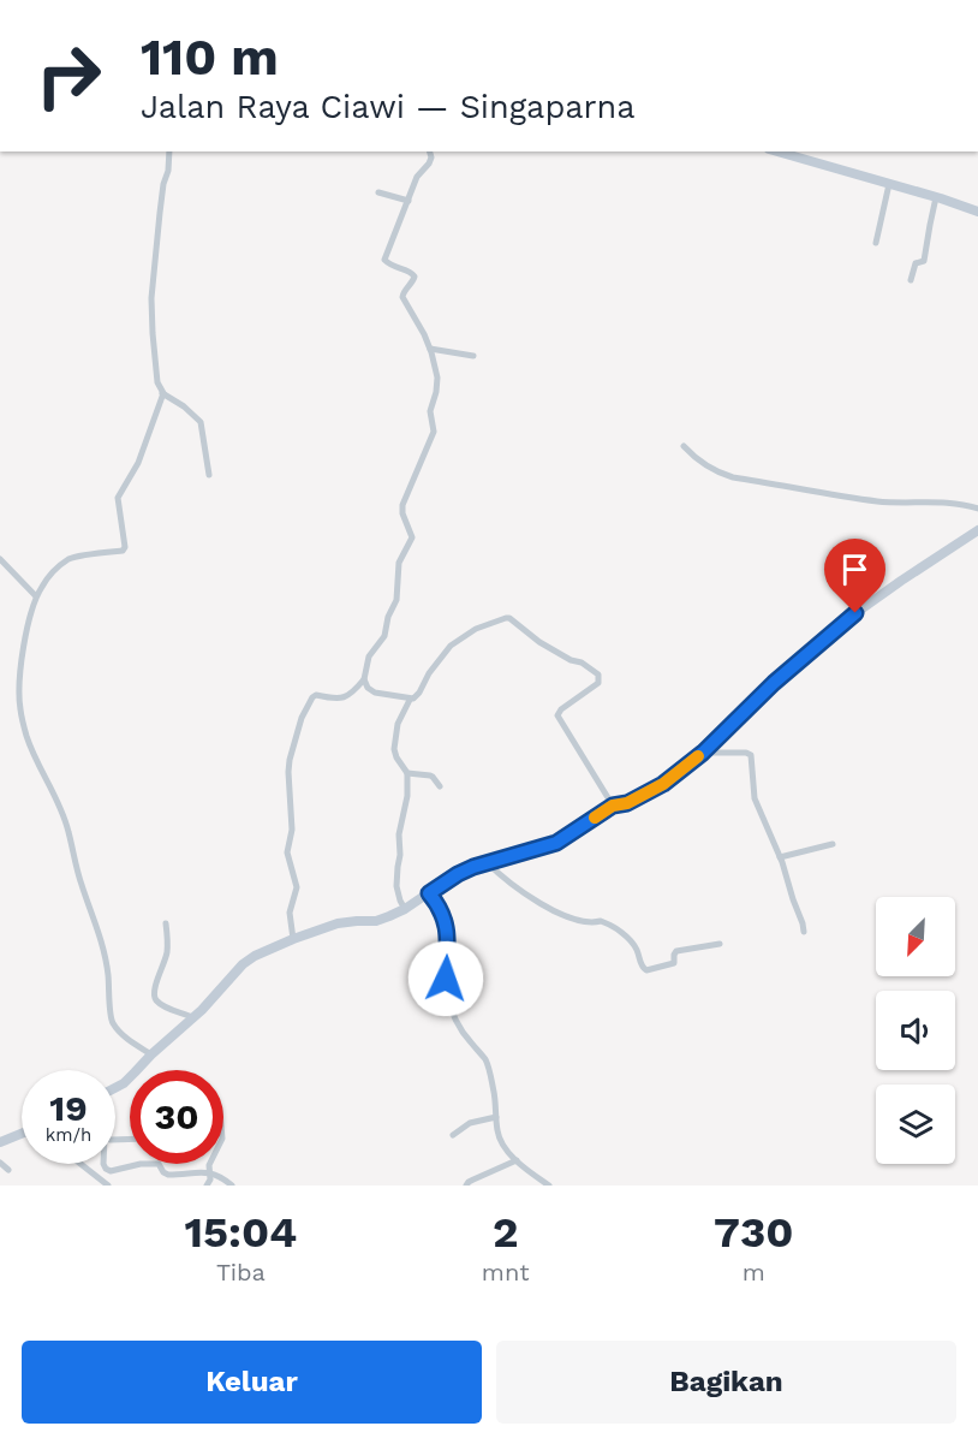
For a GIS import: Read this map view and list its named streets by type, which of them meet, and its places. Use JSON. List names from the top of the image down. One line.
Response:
{"north":"bottom left","page":{"turn":["110 m","Jalan Raya Ciawi — Singaparna"],"speed":"19 km/h","limit":"30","eta":["15:04","Tiba","2","mnt","730","m"],"buttons":["Keluar","Bagikan"]}}
